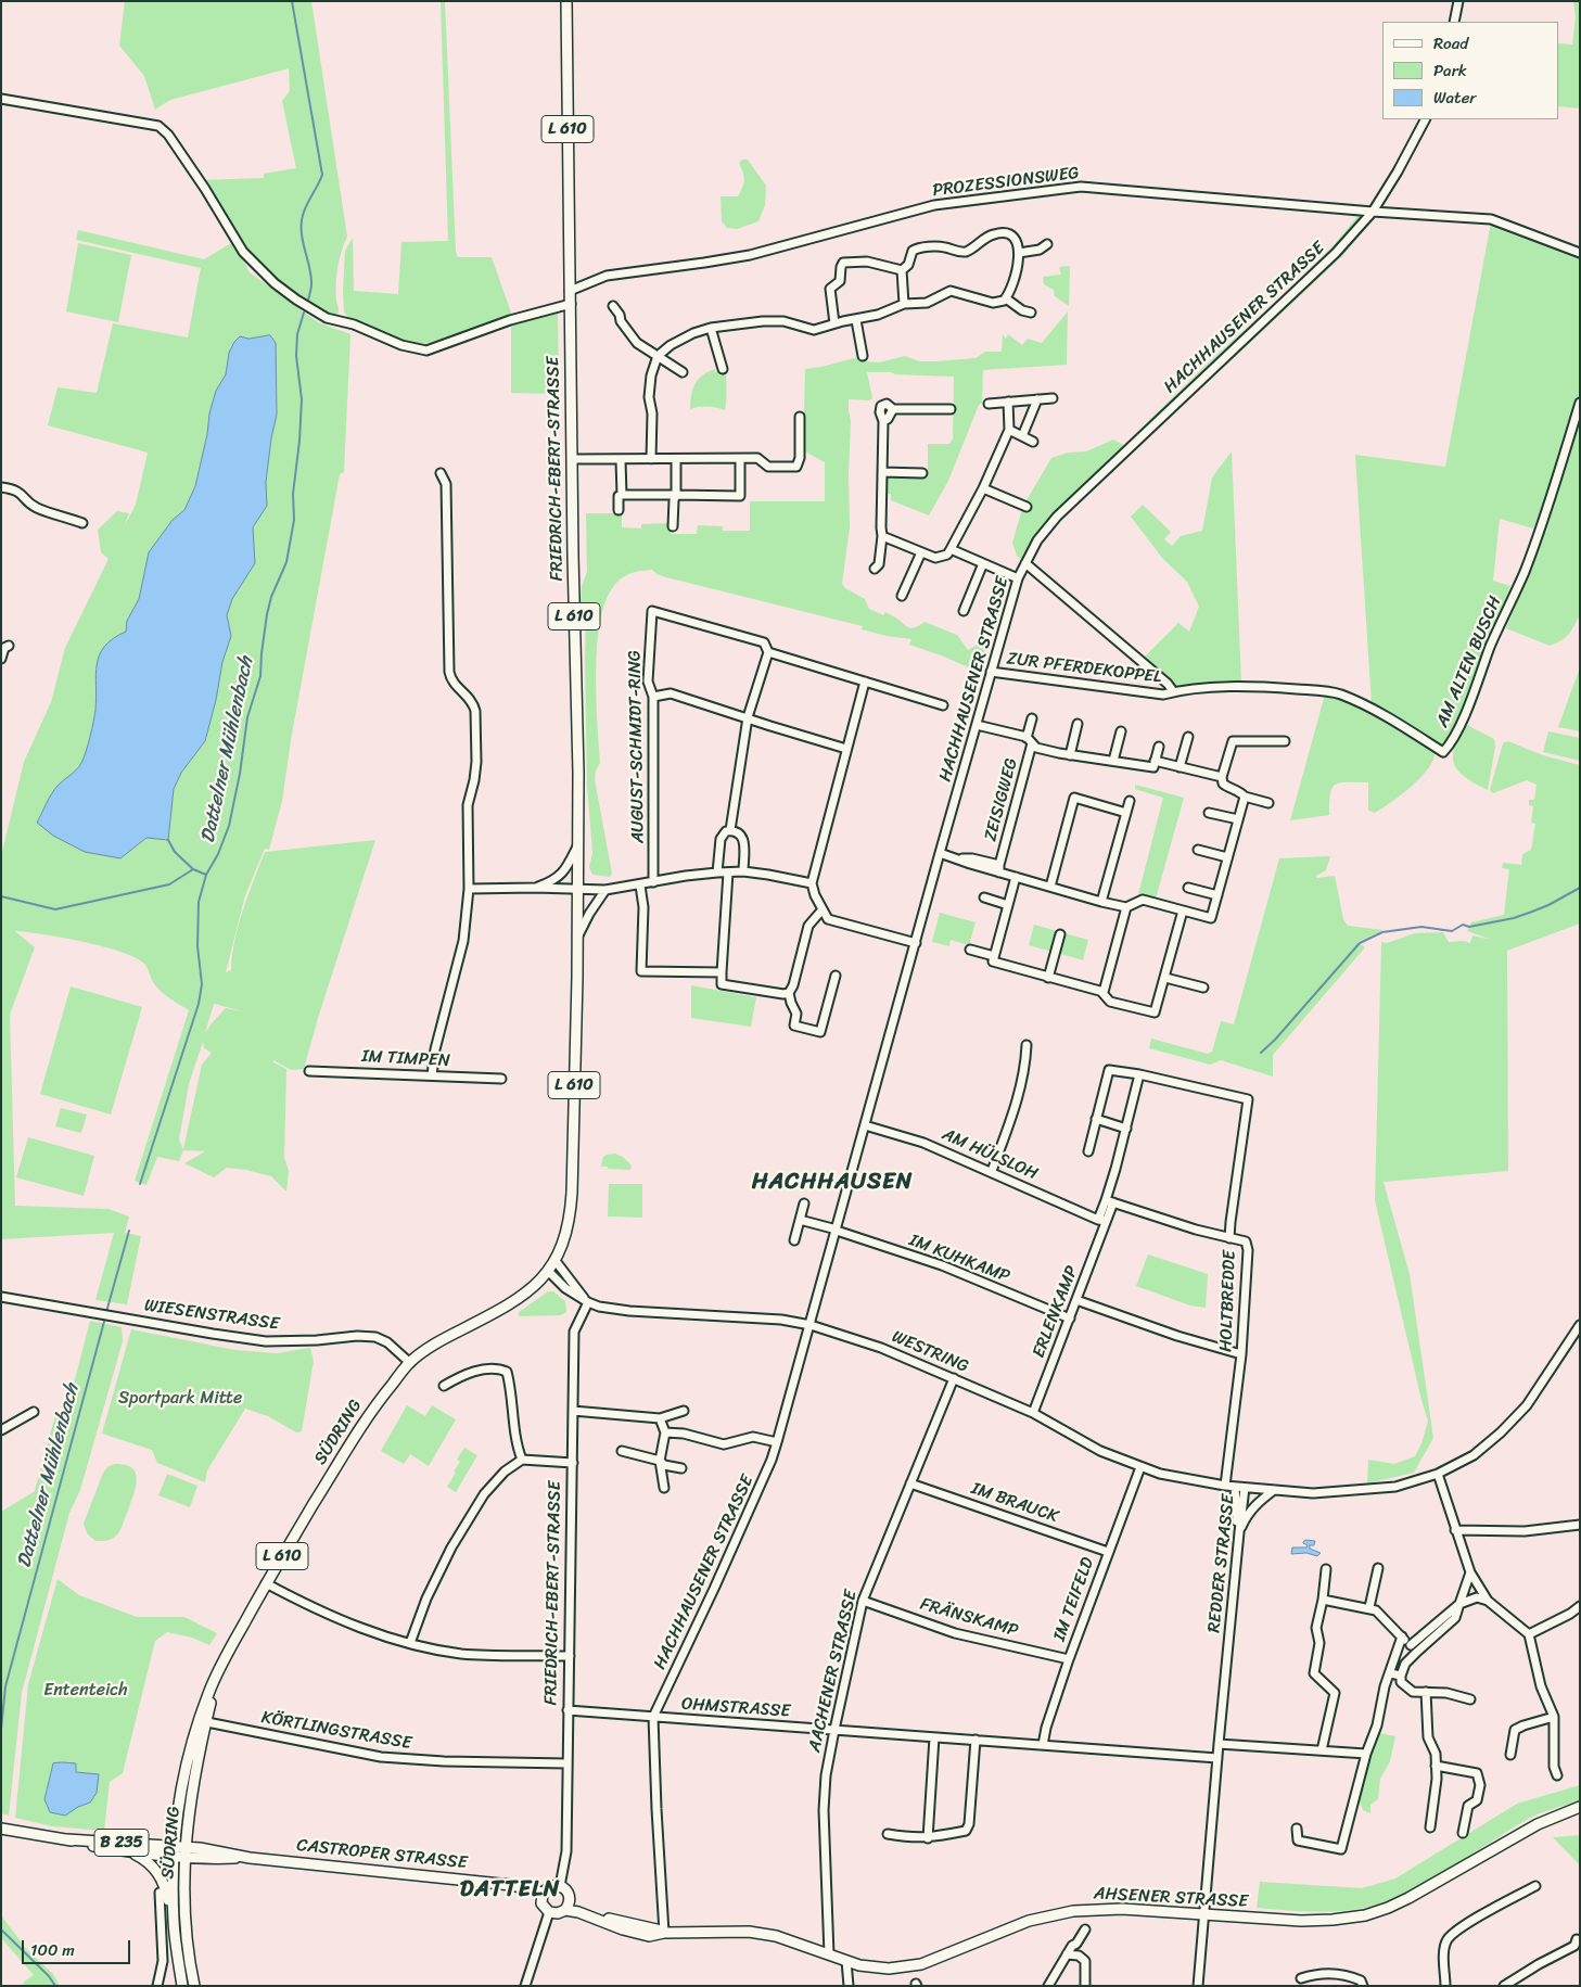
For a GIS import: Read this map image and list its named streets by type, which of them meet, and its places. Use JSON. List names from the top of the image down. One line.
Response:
{"streets":{"main road":["L 610","FRIEDRICH-EBERT-STRASSE","SÜDRING","B 235","CASTROPER STRASSE","AHSENER STRASSE"],"street":["PROZESSIONSWEG","HACHHAUSENER STRASSE","AM ALTEN BUSCH","ZUR PFERDEKOPPEL","AUGUST-SCHMIDT-RING","ZEISIGWEG","IM TIMPEN","AM HÜLSLOH","IM KUHKAMP","HOLTBREDDE","ERLENKAMP","WIESENSTRASSE","WESTRING","IM BRAUCK","REDDER STRASSE","IM TEIFELD","FRÄNSKAMP","AACHENER STRASSE","OHMSTRASSE","KÖRTLINGSTRASSE"]},"crossings":[["PROZESSIONSWEG","HACHHAUSENER STRASSE"],["PROZESSIONSWEG","FRIEDRICH-EBERT-STRASSE"],["HACHHAUSENER STRASSE","ZUR PFERDEKOPPEL"],["HACHHAUSENER STRASSE","ZEISIGWEG"],["HACHHAUSENER STRASSE","AM HÜLSLOH"],["HACHHAUSENER STRASSE","IM KUHKAMP"],["HACHHAUSENER STRASSE","WESTRING"],["HACHHAUSENER STRASSE","OHMSTRASSE"],["HACHHAUSENER STRASSE","AHSENER STRASSE"],["FRIEDRICH-EBERT-STRASSE","WESTRING"],["FRIEDRICH-EBERT-STRASSE","SÜDRING"],["FRIEDRICH-EBERT-STRASSE","OHMSTRASSE"],["FRIEDRICH-EBERT-STRASSE","KÖRTLINGSTRASSE"],["FRIEDRICH-EBERT-STRASSE","CASTROPER STRASSE"],["AM ALTEN BUSCH","ZUR PFERDEKOPPEL"],["AM HÜLSLOH","ERLENKAMP"],["IM KUHKAMP","ERLENKAMP"],["HOLTBREDDE","ERLENKAMP"],["HOLTBREDDE","WESTRING"],["ERLENKAMP","WESTRING"],["WIESENSTRASSE","SÜDRING"],["WESTRING","SÜDRING"],["WESTRING","REDDER STRASSE"],["WESTRING","IM TEIFELD"],["WESTRING","AACHENER STRASSE"],["SÜDRING","KÖRTLINGSTRASSE"],["SÜDRING","B 235"],["SÜDRING","CASTROPER STRASSE"],["IM BRAUCK","IM TEIFELD"],["IM BRAUCK","AACHENER STRASSE"],["REDDER STRASSE","OHMSTRASSE"],["REDDER STRASSE","AHSENER STRASSE"],["IM TEIFELD","FRÄNSKAMP"],["IM TEIFELD","OHMSTRASSE"],["FRÄNSKAMP","AACHENER STRASSE"],["AACHENER STRASSE","OHMSTRASSE"],["AACHENER STRASSE","AHSENER STRASSE"],["B 235","CASTROPER STRASSE"]],"districts":["HACHHAUSEN","DATTELN"],"water":["Dattelner Mühlenbach"],"parks":["Sportpark Mitte","Ententeich"],"legend":["Road","Park","Water"],"scale_bar":"100 m"}
